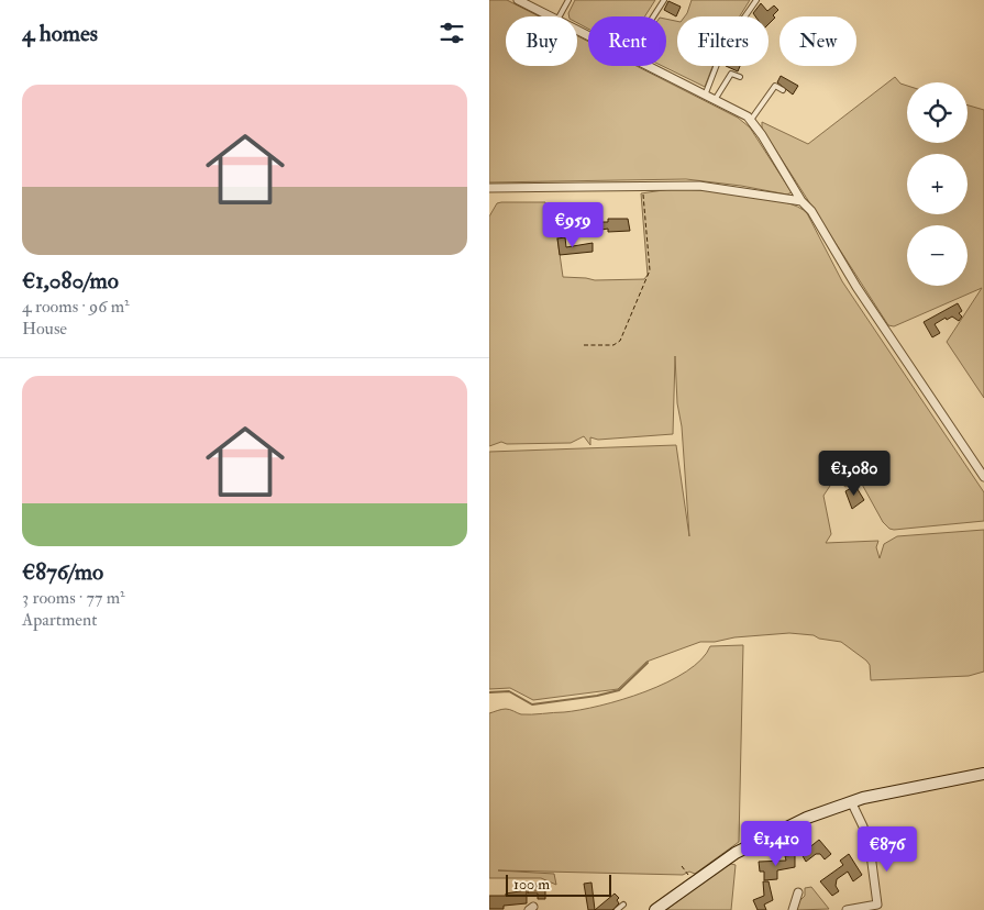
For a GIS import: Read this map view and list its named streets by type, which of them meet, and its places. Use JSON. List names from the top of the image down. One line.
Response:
{"scale_bar":"100 m","page":{"heading":"4 homes","chip":["Buy","Rent","Filters","New"],"list":[{"name":"€1,080/mo","note":"4 rooms · 96 m² · House"},{"name":"€876/mo","note":"3 rooms · 77 m² · Apartment"}],"map_buttons":["+","−"],"price":["€959","€1,080","€1,410","€876"],"scale":"100 m"}}
